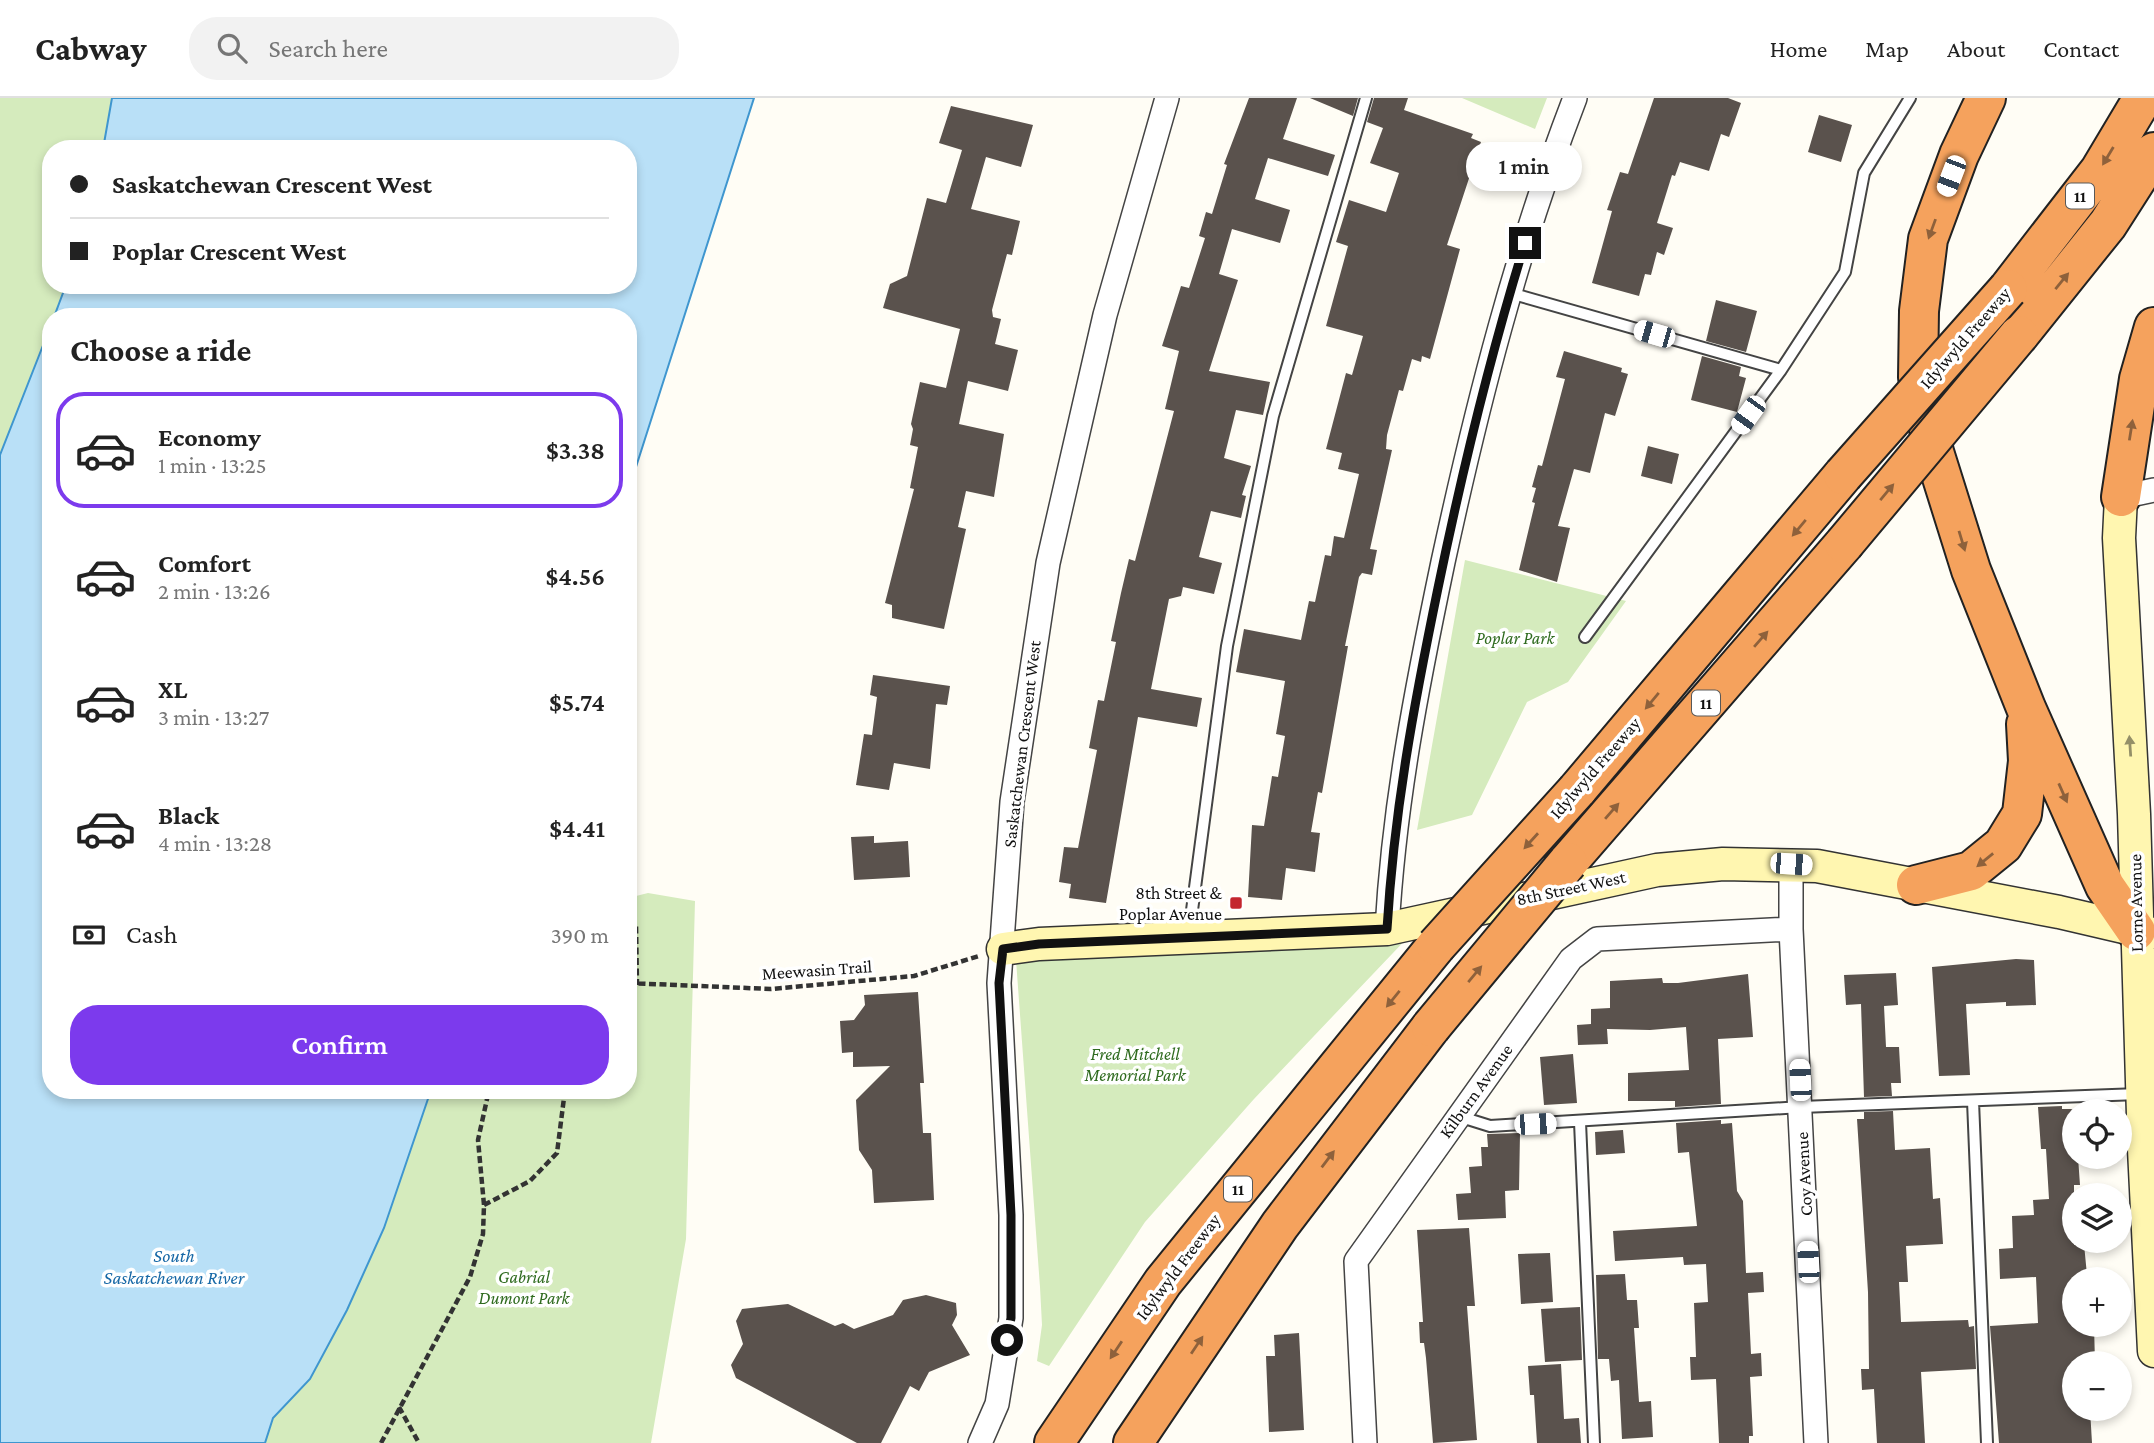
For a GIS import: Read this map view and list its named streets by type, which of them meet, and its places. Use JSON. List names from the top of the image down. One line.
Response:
{"streets":{"highway":["11","Idylwyld Freeway"],"street":["Saskatchewan Crescent West","8th Street West","Lorne Avenue","Kilburn Avenue","Coy Avenue"],"path":["Meewasin Trail"]},"crossings":[["Saskatchewan Crescent West","8th Street West"],["Saskatchewan Crescent West","Meewasin Trail"],["8th Street West","Lorne Avenue"],["8th Street West","Meewasin Trail"],["8th Street West","Coy Avenue"],["Kilburn Avenue","Coy Avenue"]],"one_way":["Lorne Avenue"],"water":["South Saskatchewan River"],"parks":["Poplar Park","Fred Mitchell Memorial Park","Gabrial Dumont Park"],"places":{"transit":["8th Street & Poplar Avenue"]},"page":{"header":"Cabway","search":"Search here","nav":["Home","Map","About","Contact"],"banner":["Saskatchewan Crescent West","Poplar Crescent West"],"bubble":"1 min","heading":"Choose a ride","list":[{"name":"Economy","note":"1 min · 13:25","value":"$3.38"},{"name":"Comfort","note":"2 min · 13:26","value":"$4.56"},{"name":"XL","note":"3 min · 13:27","value":"$5.74"},{"name":"Black","note":"4 min · 13:28","value":"$4.41"}],"pay":["Cash","390 m"],"buttons":"Confirm","map_buttons":["+","−"]}}
